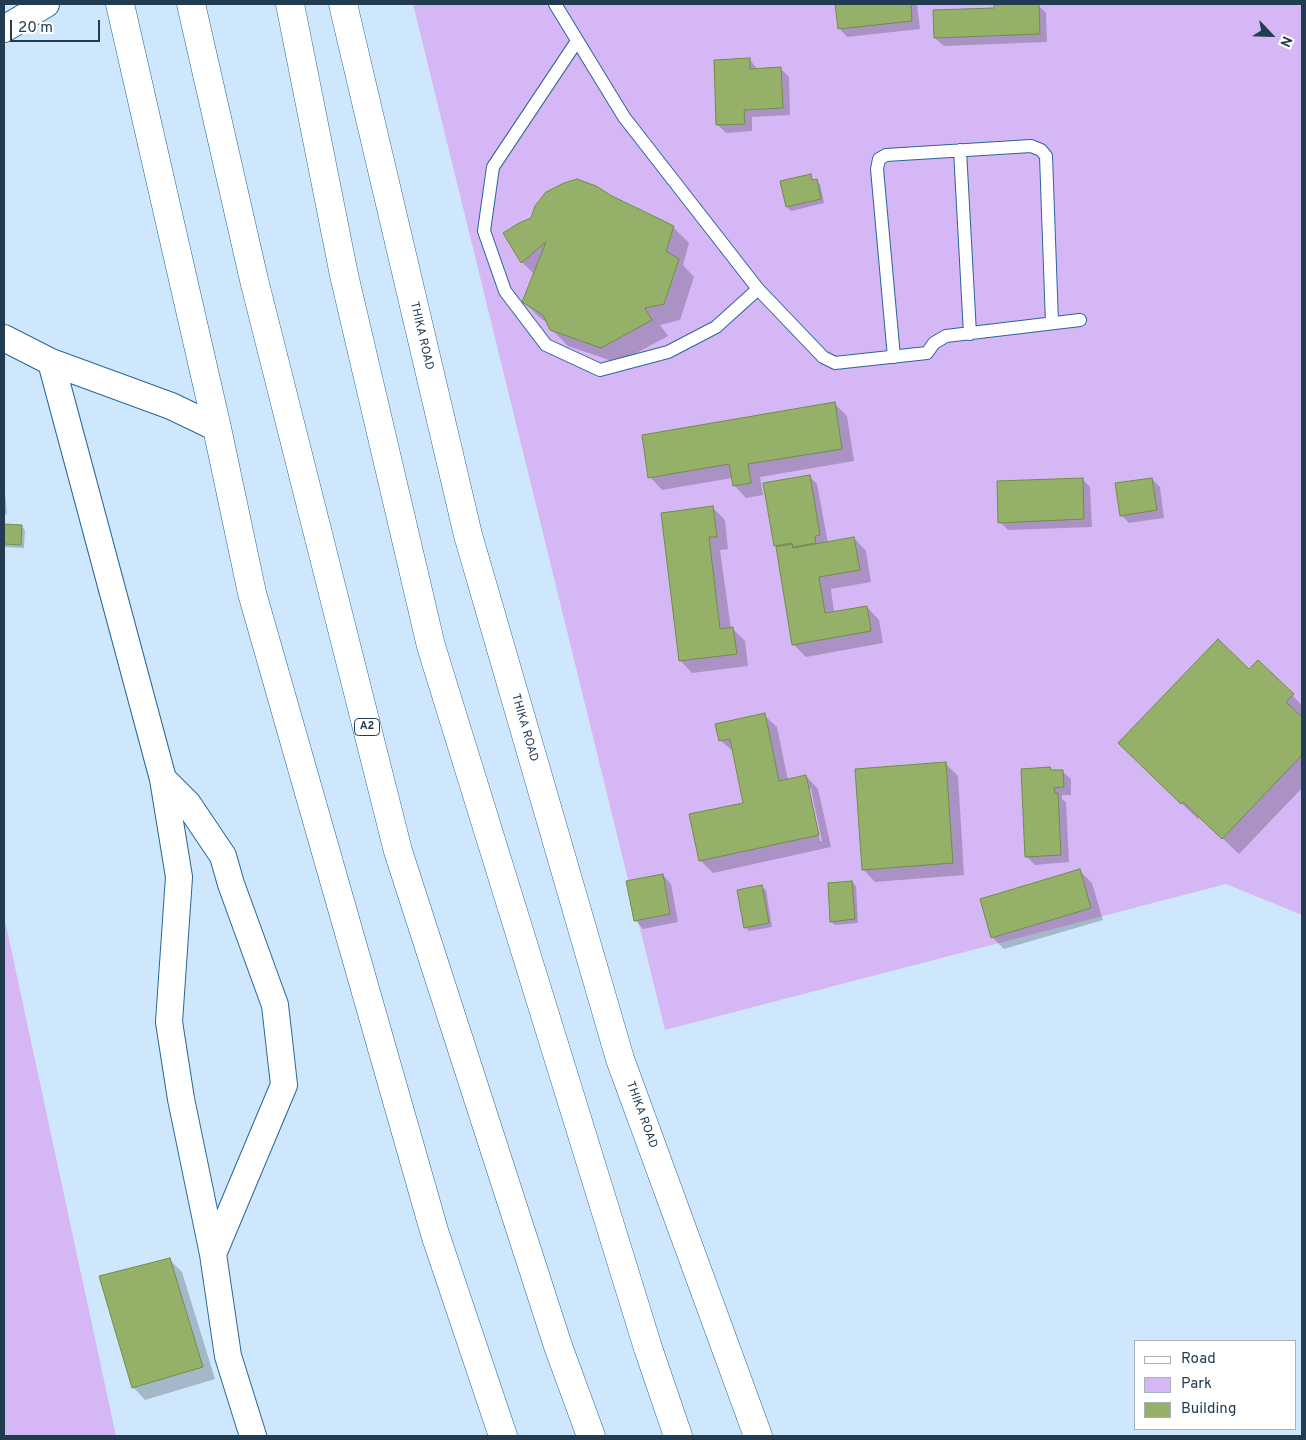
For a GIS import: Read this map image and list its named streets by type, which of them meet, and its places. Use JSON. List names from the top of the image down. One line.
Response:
{"streets":{"main road":["THIKA ROAD","A2"]},"legend":["Road","Park","Building"],"scale_bar":"20 m","north":"bottom right"}
